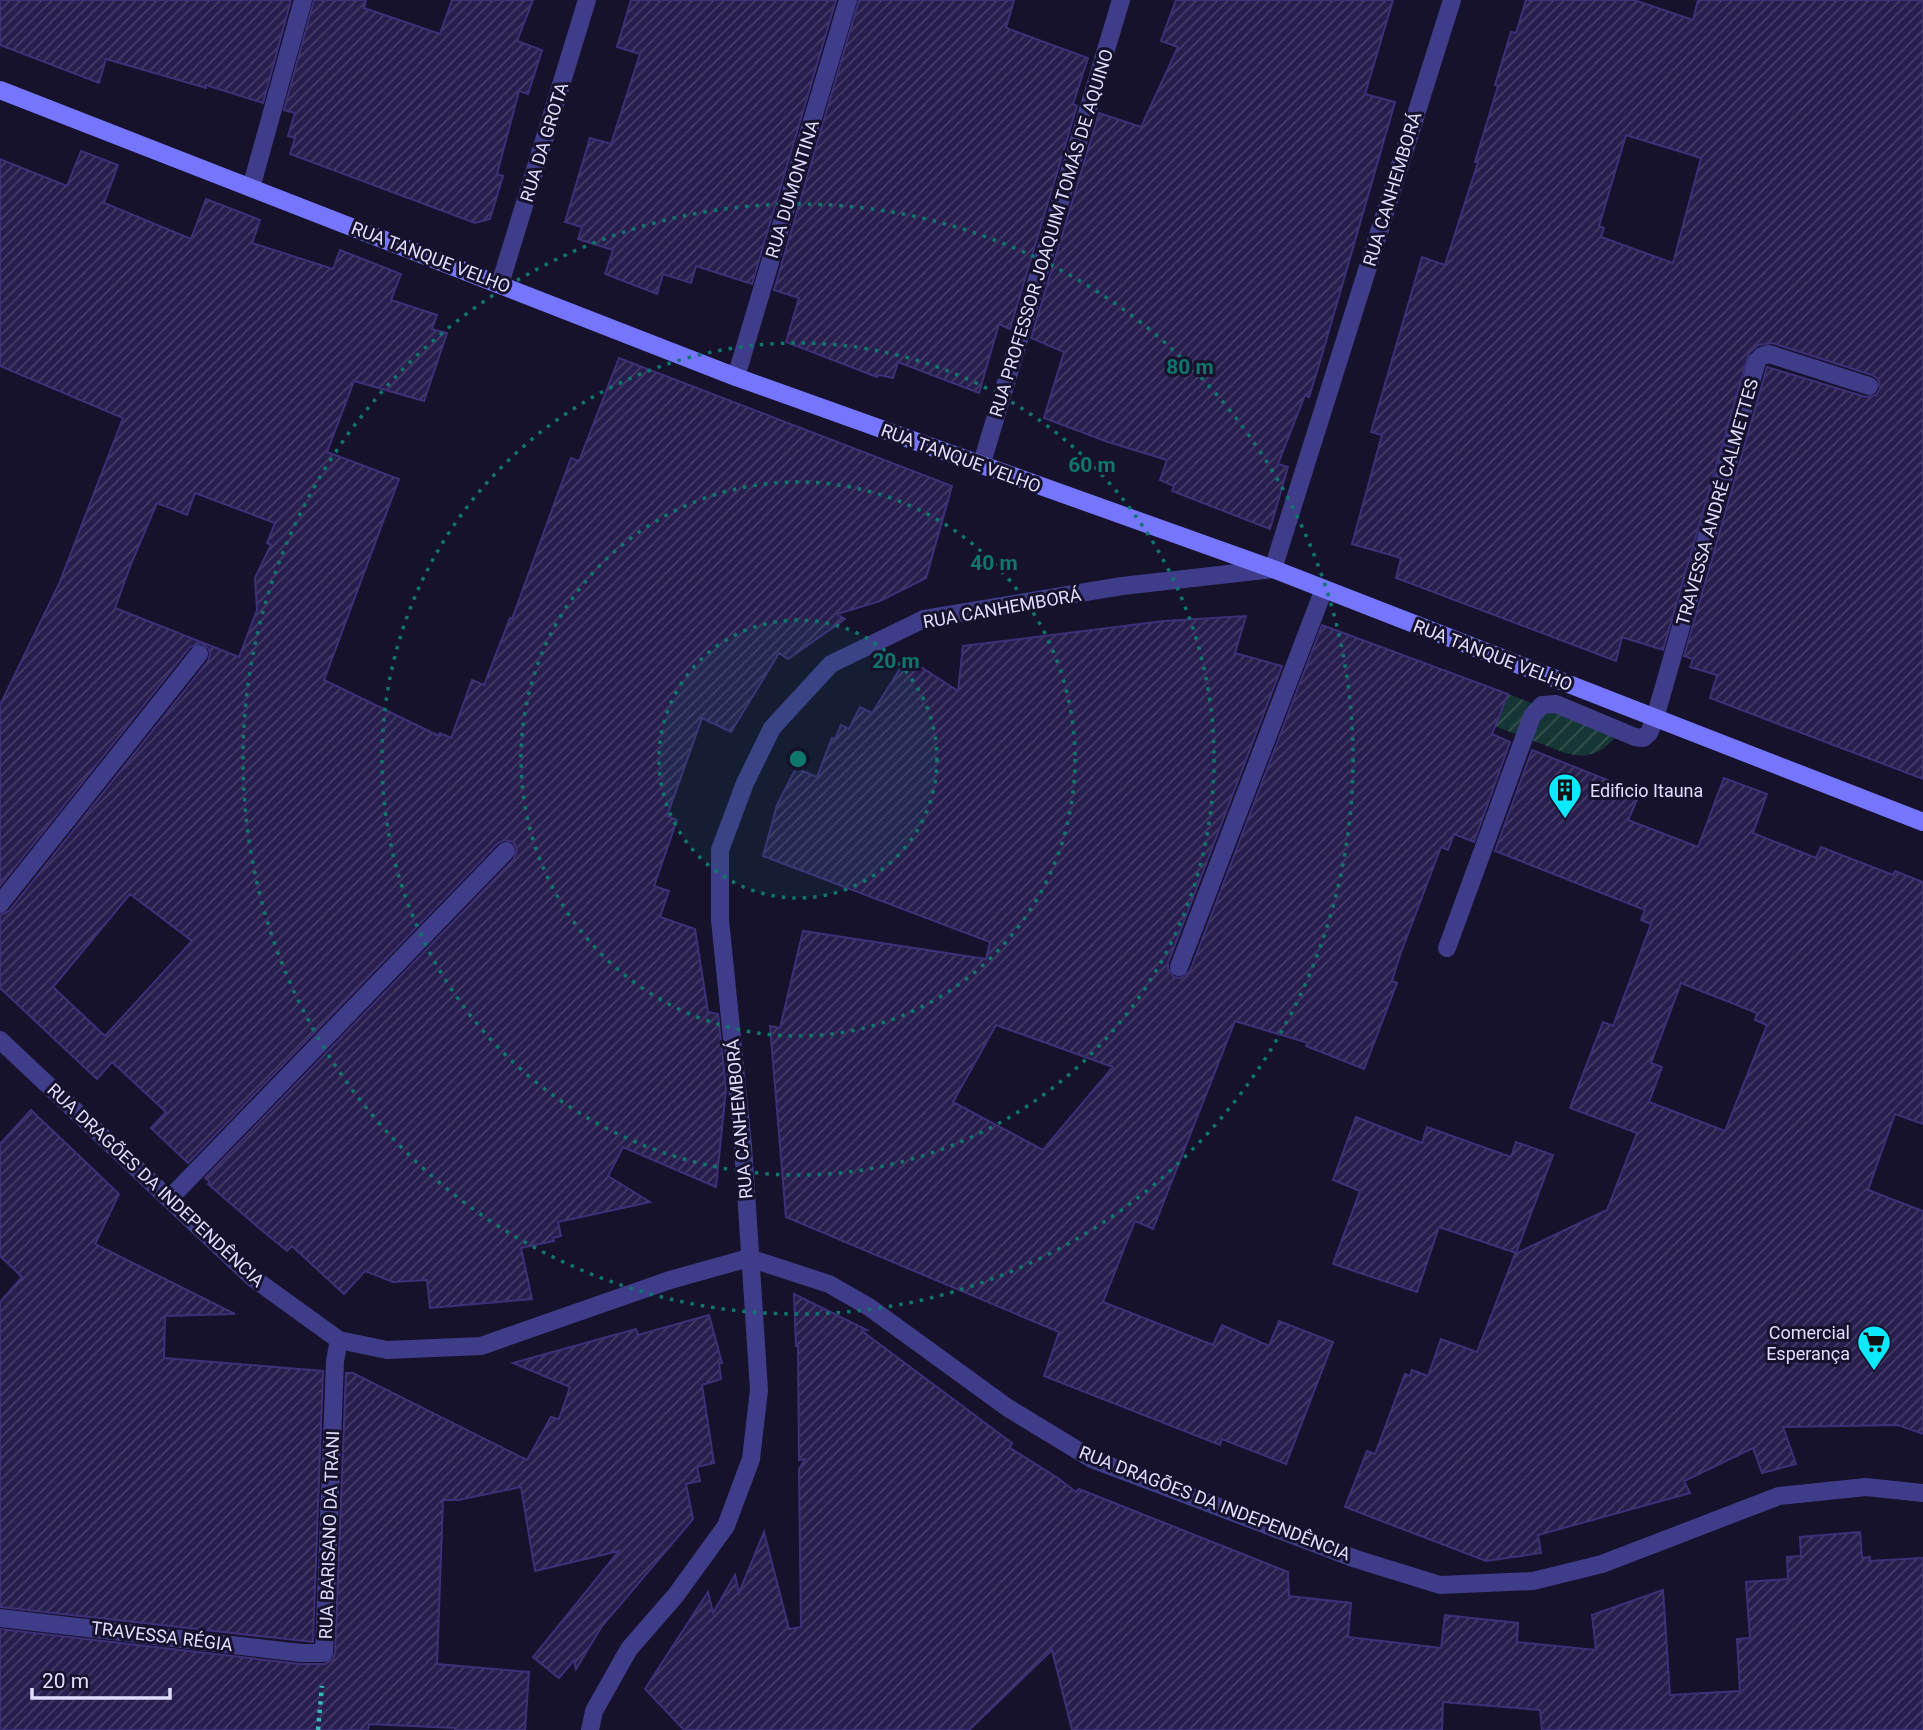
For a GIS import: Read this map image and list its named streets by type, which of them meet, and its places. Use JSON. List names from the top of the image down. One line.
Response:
{"streets":{"street":["RUA DA GROTA","RUA DUMONTINA","RUA CANHEMBORÁ","RUA PROFESSOR JOAQUIM TOMÁS DE AQUINO","RUA TANQUE VELHO","TRAVESSA ANDRÉ CALMETTES","RUA DRAGÕES DA INDEPENDÊNCIA","RUA BARISANO DA TRANI","TRAVESSA RÉGIA"]},"crossings":[["RUA DA GROTA","RUA TANQUE VELHO"],["RUA DUMONTINA","RUA TANQUE VELHO"],["RUA CANHEMBORÁ","RUA TANQUE VELHO"],["RUA CANHEMBORÁ","RUA DRAGÕES DA INDEPENDÊNCIA"],["RUA PROFESSOR JOAQUIM TOMÁS DE AQUINO","RUA TANQUE VELHO"],["RUA TANQUE VELHO","TRAVESSA ANDRÉ CALMETTES"],["RUA DRAGÕES DA INDEPENDÊNCIA","RUA BARISANO DA TRANI"],["RUA BARISANO DA TRANI","TRAVESSA RÉGIA"]],"places":{"building":["Edificio Itauna"],"supermarket":["Comercial Esperança"]},"scale_bar":"20 m","rings":["80 m","60 m","40 m","20 m"]}
